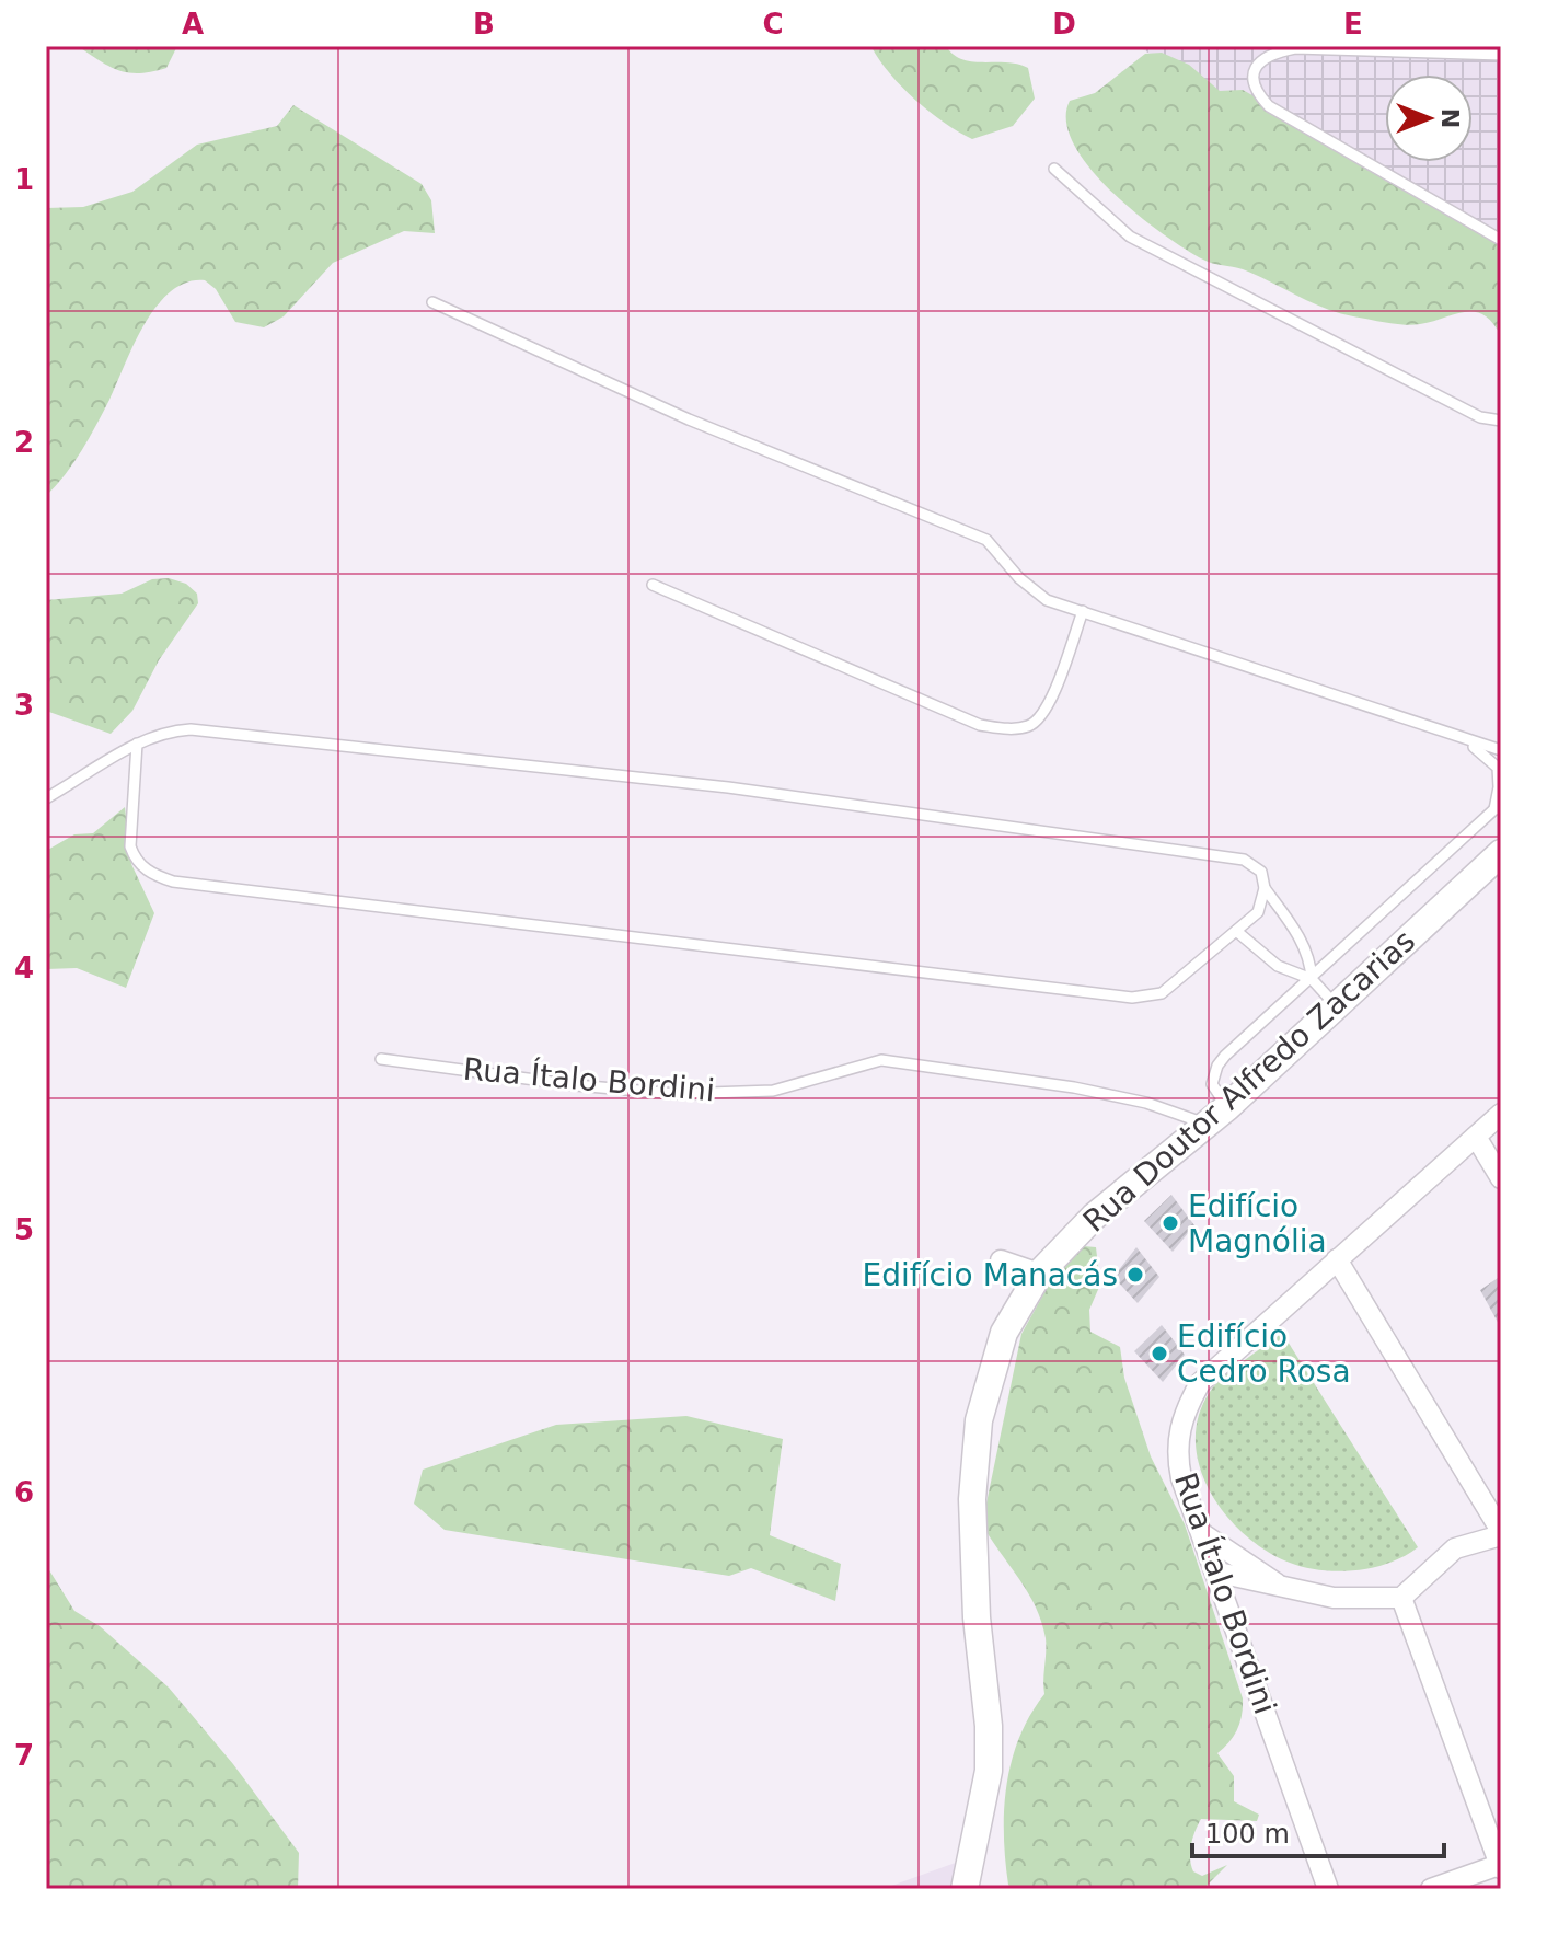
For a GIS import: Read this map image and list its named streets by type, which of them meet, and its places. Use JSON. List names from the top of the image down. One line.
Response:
{"streets":{"street":["Rua Ítalo Bordini","Rua Doutor Alfredo Zacarias"]},"crossings":[["Rua Ítalo Bordini","Rua Doutor Alfredo Zacarias"]],"places":["Edifício Magnólia","Edifício Manacás","Edifício Cedro Rosa"],"scale_bar":"100 m","north":"right","grid":{"columns":["A","B","C","D","E"],"rows":["1","2","3","4","5","6","7"]}}
